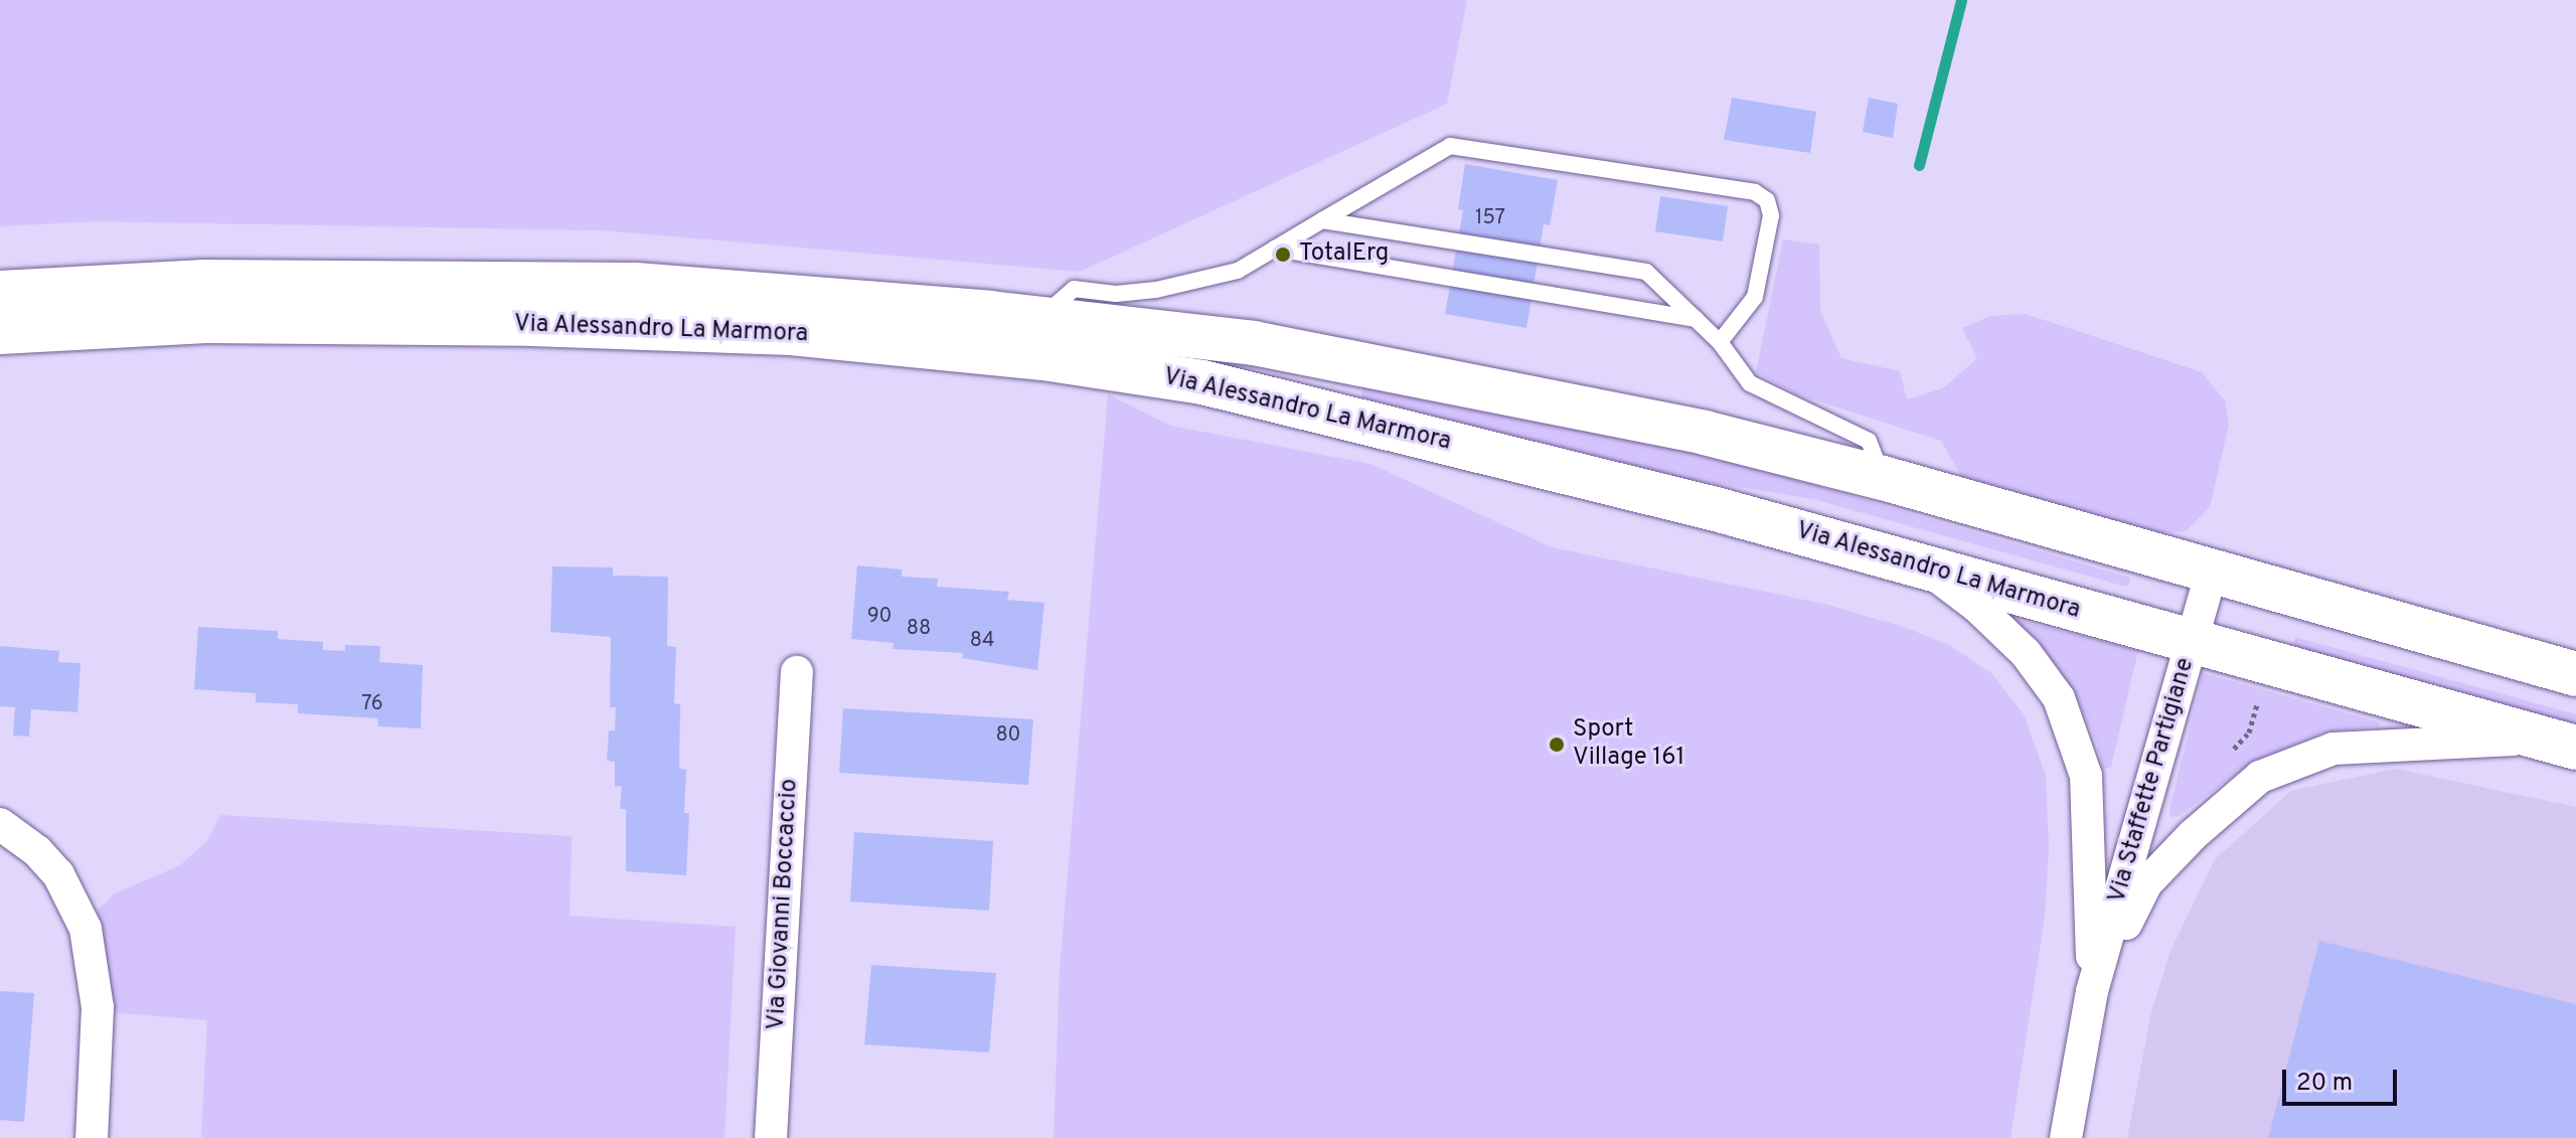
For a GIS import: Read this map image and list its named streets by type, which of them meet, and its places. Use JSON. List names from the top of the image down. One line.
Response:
{"streets":{"main road":["Via Alessandro La Marmora"],"street":["Via Staffette Partigiane","Via Giovanni Boccaccio"]},"crossings":[["Via Alessandro La Marmora","Via Staffette Partigiane"]],"places":["TotalErg","Sport Village 161"],"house_numbers":["157","90","88","84","76","80"],"scale_bar":"20 m"}
